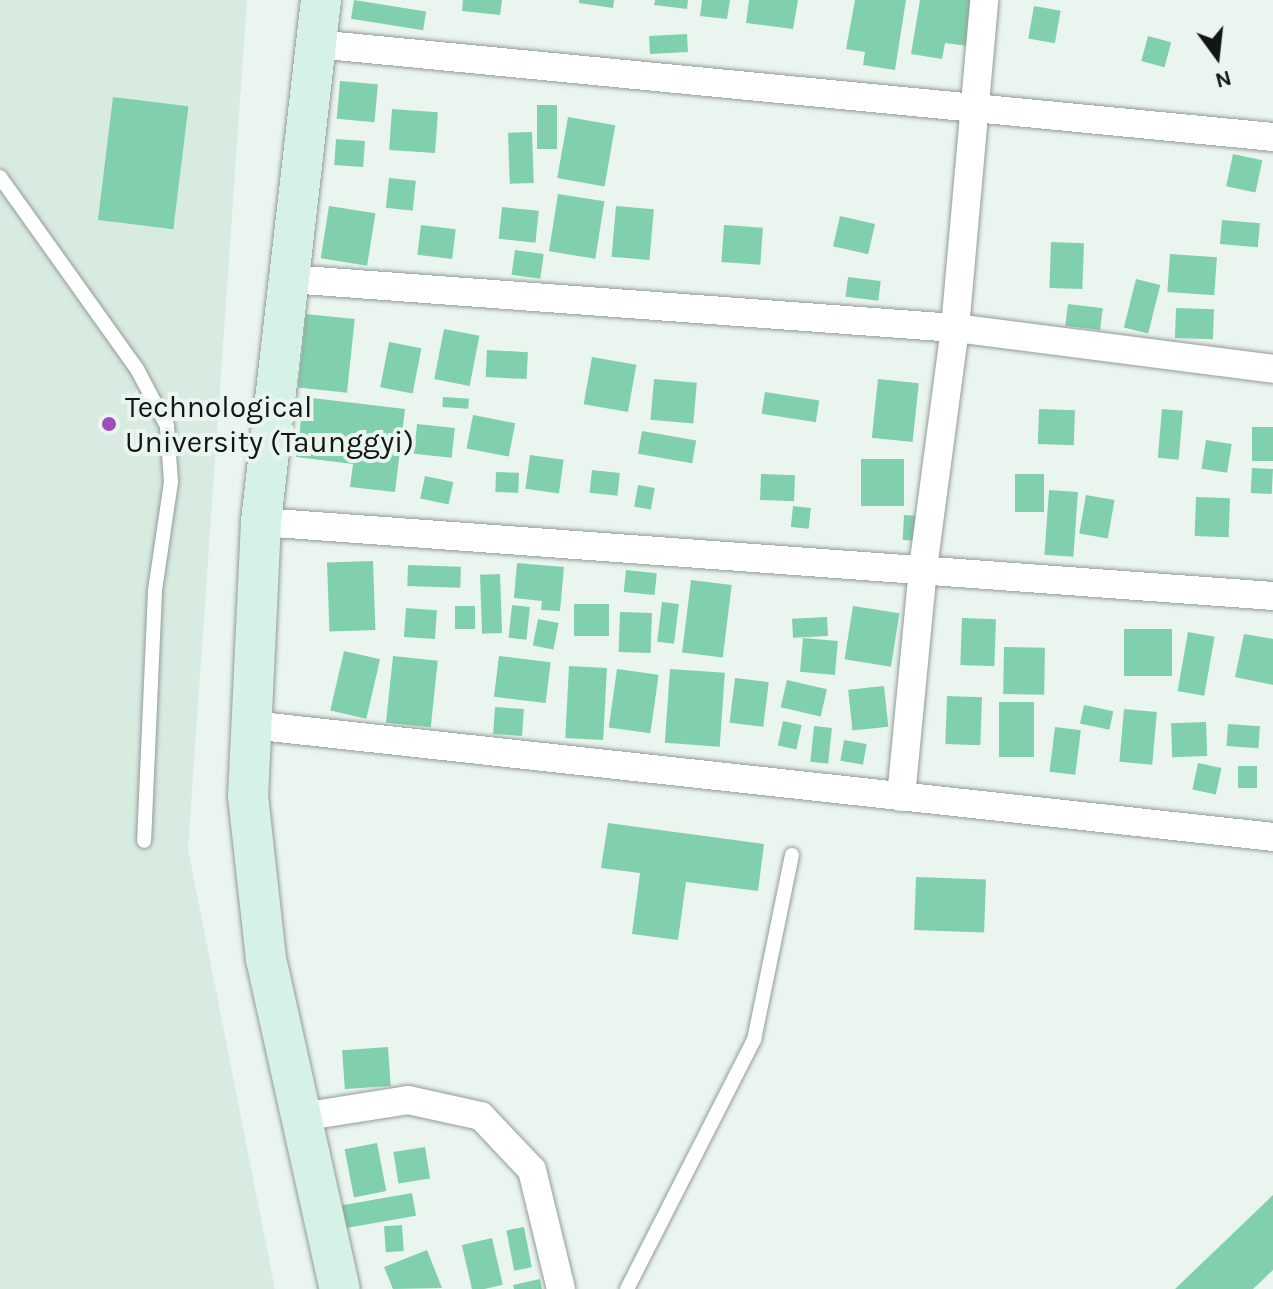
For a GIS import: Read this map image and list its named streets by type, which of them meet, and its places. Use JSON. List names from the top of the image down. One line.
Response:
{"places":["Technological University (Taunggyi)"],"north":"bottom"}
